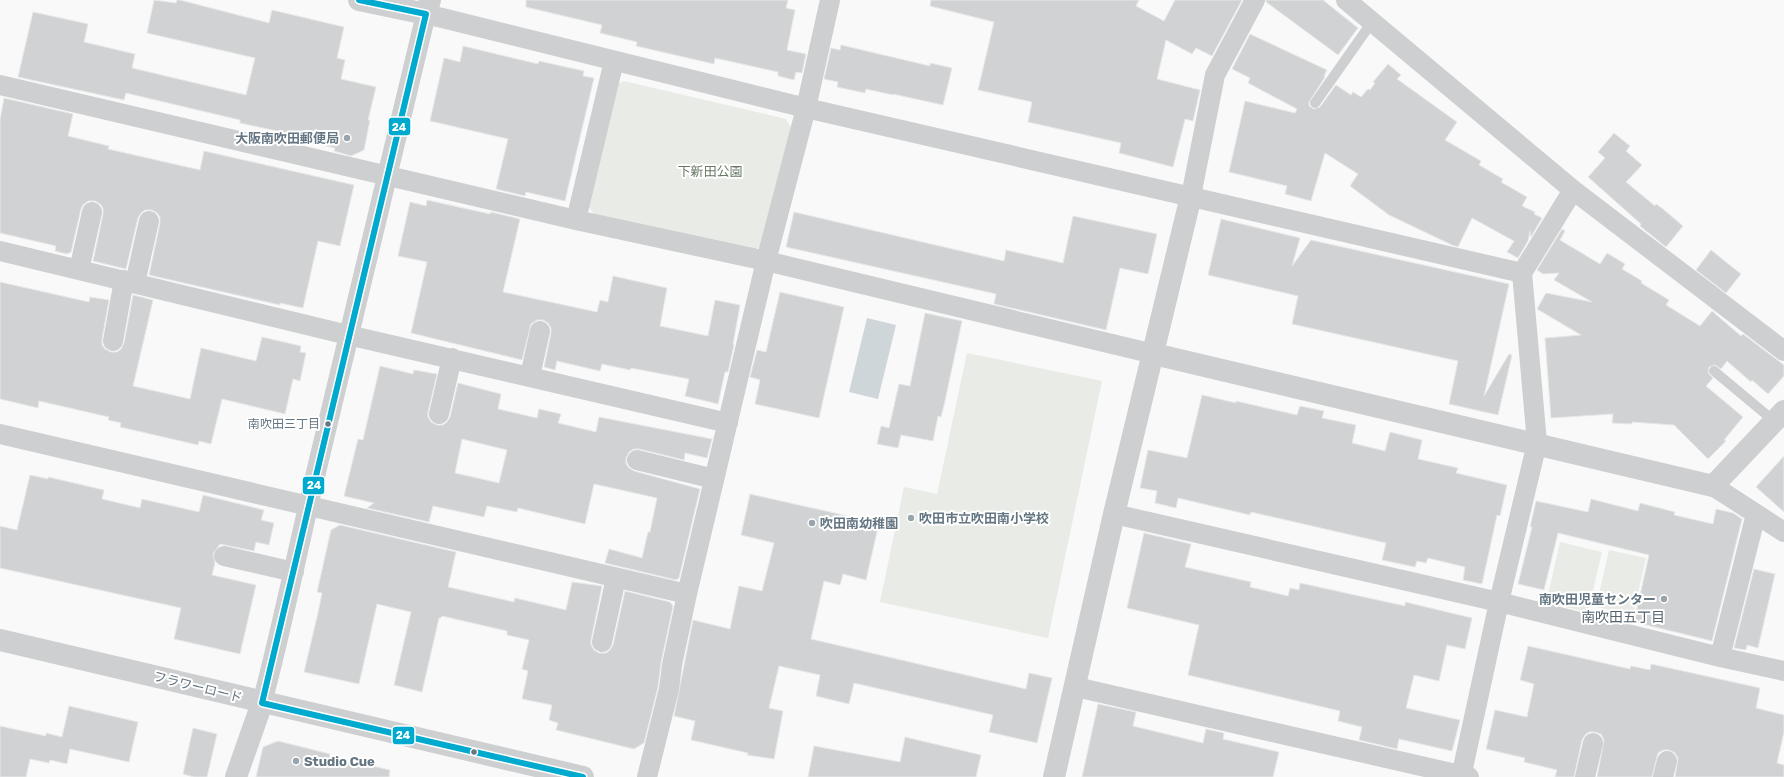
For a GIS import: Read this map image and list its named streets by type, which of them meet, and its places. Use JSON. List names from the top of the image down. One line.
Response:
{"streets":{"street":["フラワーロード"]},"districts":["南吹田五丁目"],"parks":["下新田公園"],"places":["大阪南吹田郵便局","南吹田三丁目","吹田市立吹田南小学校","吹田南幼稚園","南吹田児童センター","Studio Cue"],"lines":["transit line 24"]}
